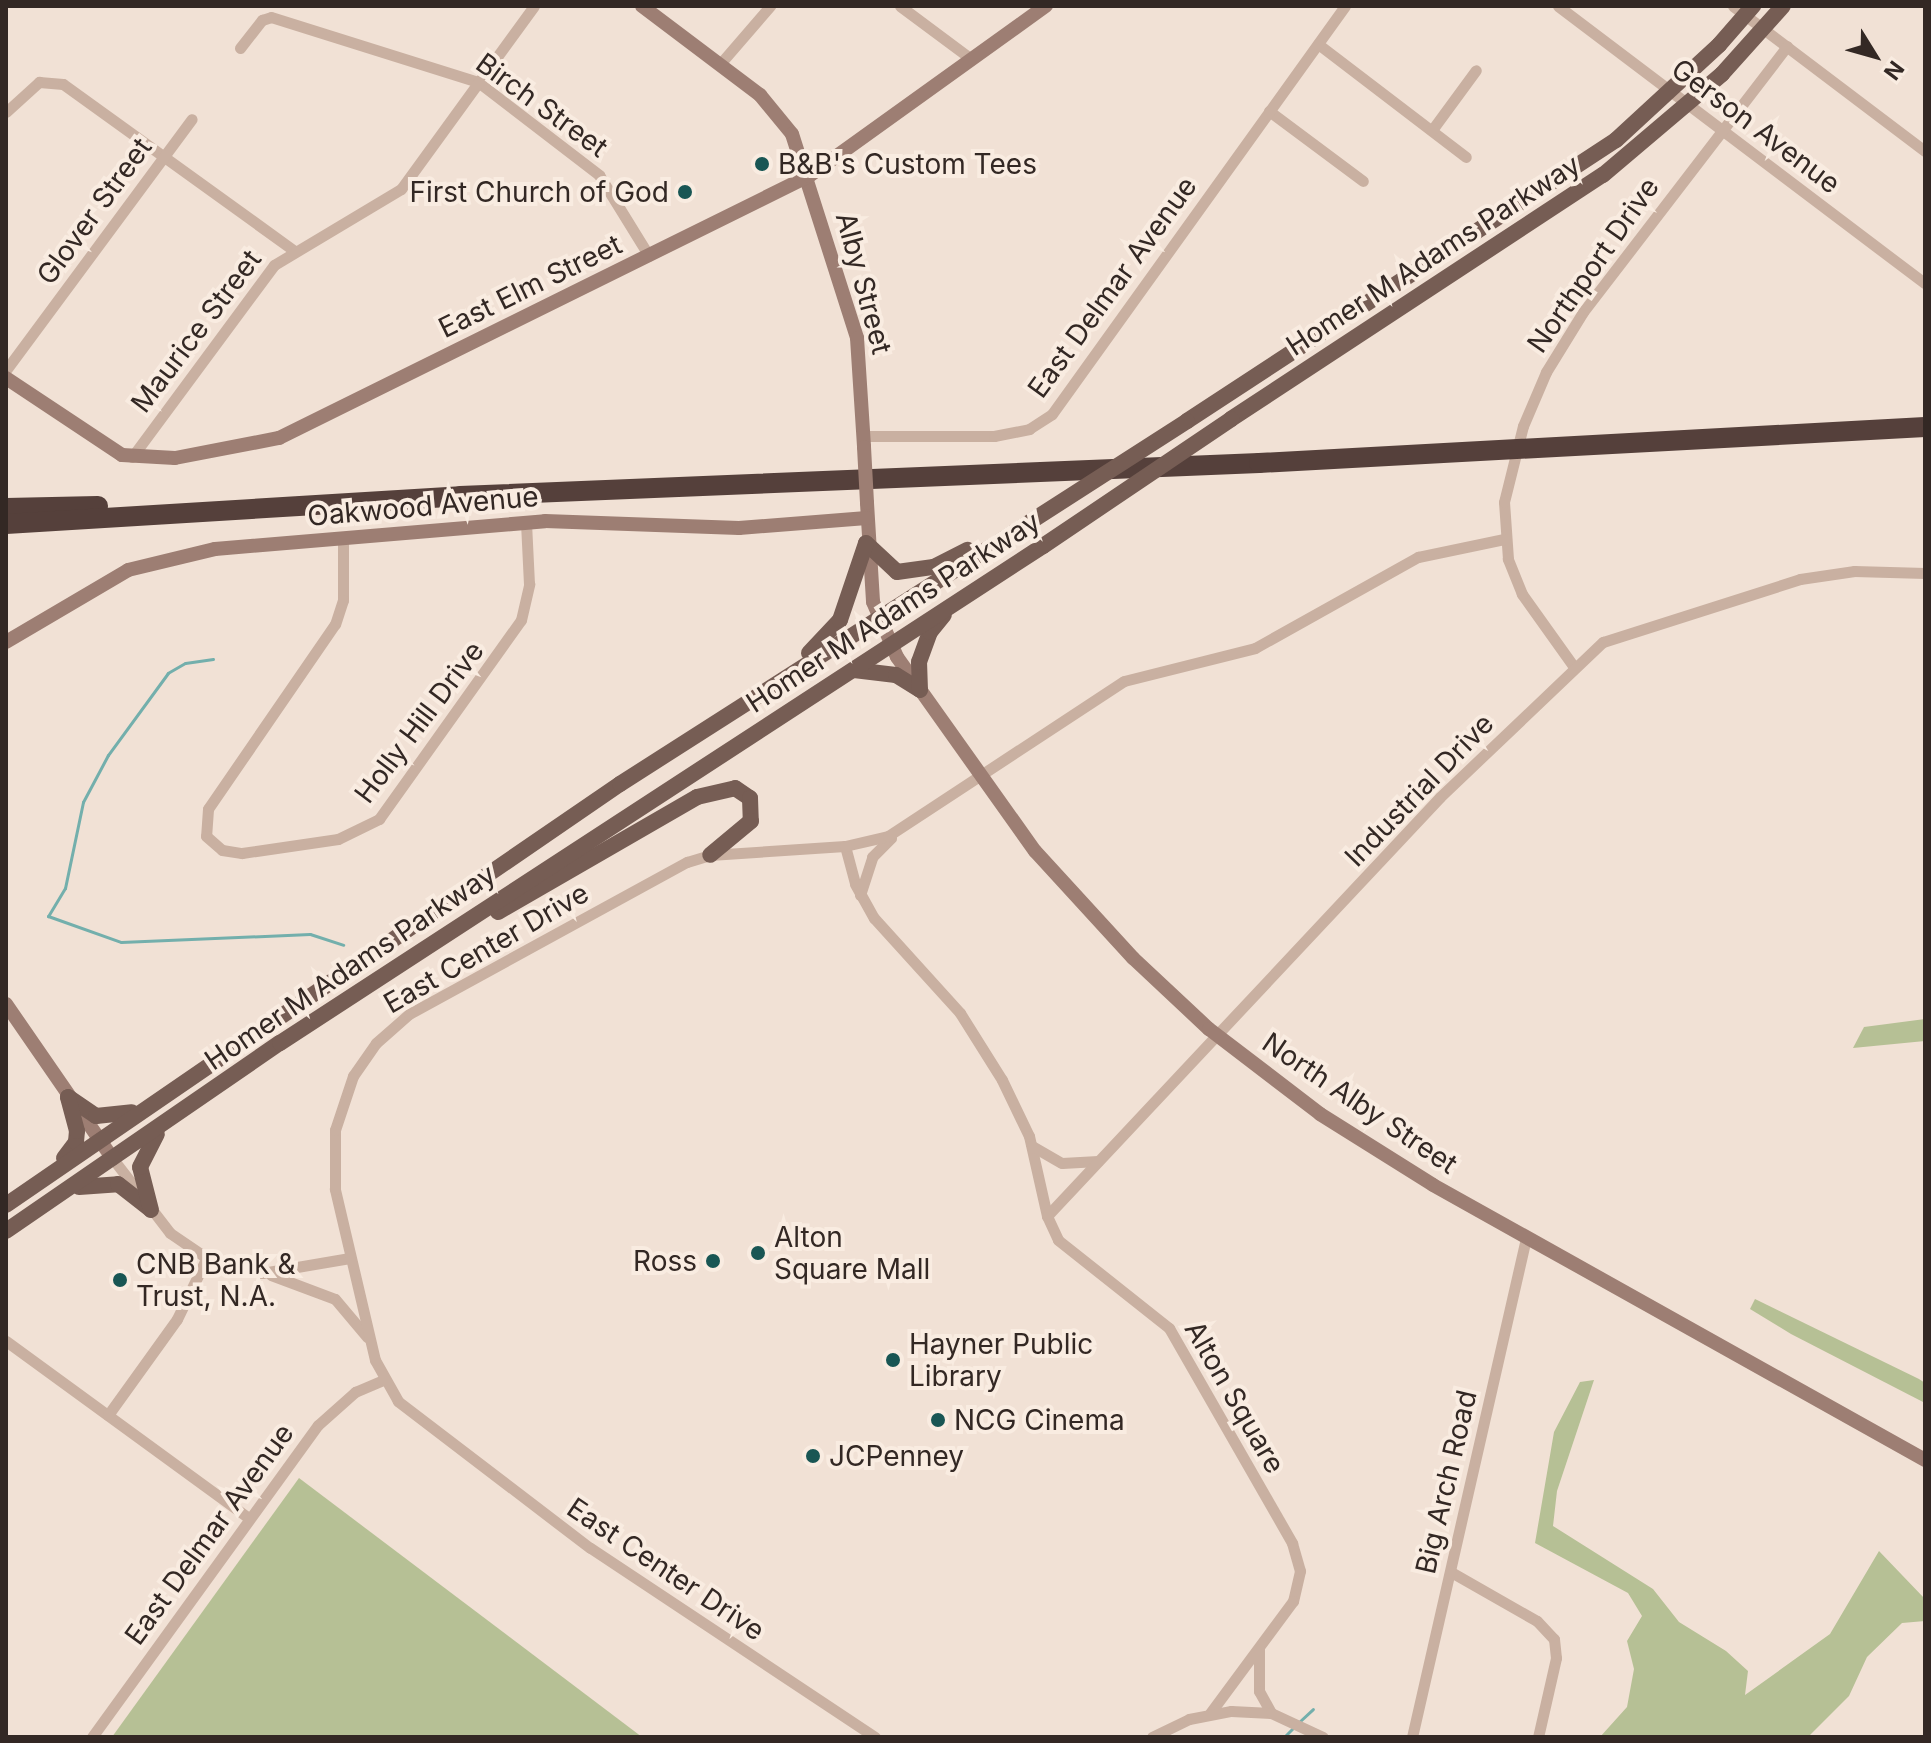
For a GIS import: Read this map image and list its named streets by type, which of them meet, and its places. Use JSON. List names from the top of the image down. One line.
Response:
{"streets":{"main road":["Homer M Adams Parkway"],"street":["Birch Street","Gerson Avenue","Glover Street","Northport Drive","Alby Street","East Elm Street","East Delmar Avenue","Maurice Street","Oakwood Avenue","Holly Hill Drive","Industrial Drive","East Center Drive","North Alby Street","Alton Square","Big Arch Road"]},"crossings":[["Birch Street","East Elm Street"],["Birch Street","Maurice Street"],["Gerson Avenue","Homer M Adams Parkway"],["Gerson Avenue","Northport Drive"],["Homer M Adams Parkway","Alby Street"],["Homer M Adams Parkway","North Alby Street"],["Northport Drive","Industrial Drive"],["Northport Drive","East Center Drive"],["Alby Street","East Elm Street"],["Alby Street","East Delmar Avenue"],["Alby Street","Oakwood Avenue"],["Alby Street","North Alby Street"],["East Elm Street","Maurice Street"],["East Delmar Avenue","East Center Drive"],["Oakwood Avenue","Holly Hill Drive"],["Industrial Drive","North Alby Street"],["Industrial Drive","Alton Square"],["East Center Drive","North Alby Street"],["East Center Drive","Alton Square"],["North Alby Street","Big Arch Road"]],"places":["B&B's Custom Tees","First Church of God","Alton Square Mall","Ross","CNB Bank & Trust, N.A.","Hayner Public Library","NCG Cinema","JCPenney"],"north":"bottom right"}
